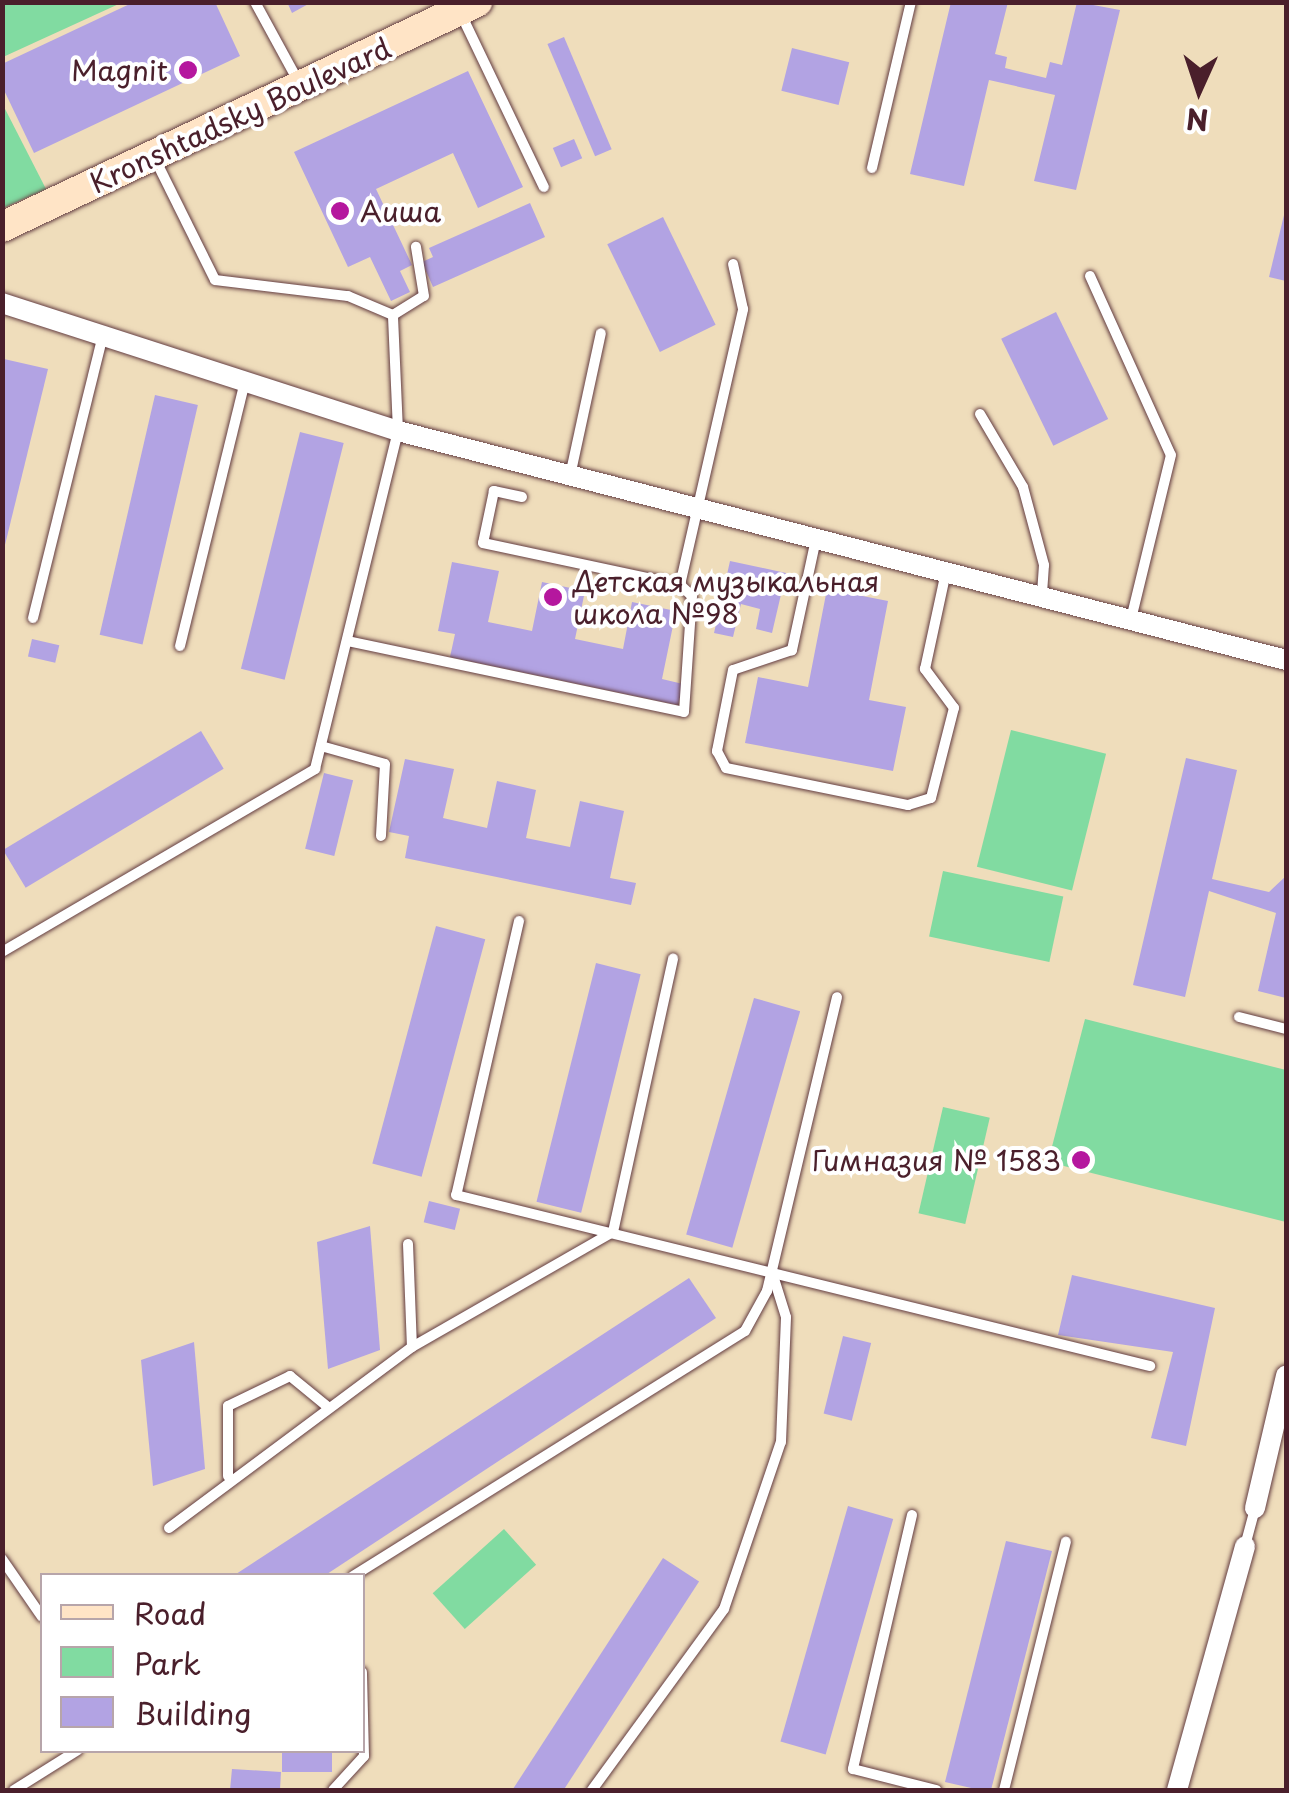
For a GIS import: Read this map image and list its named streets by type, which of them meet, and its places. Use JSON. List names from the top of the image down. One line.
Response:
{"streets":{"main road":["Kronshtadsky Boulevard"]},"places":["Magnit","Аиша","Детская музыкальная школа №98","Гимназия № 1583"],"legend":["Road","Park","Building"],"north":"bottom"}
